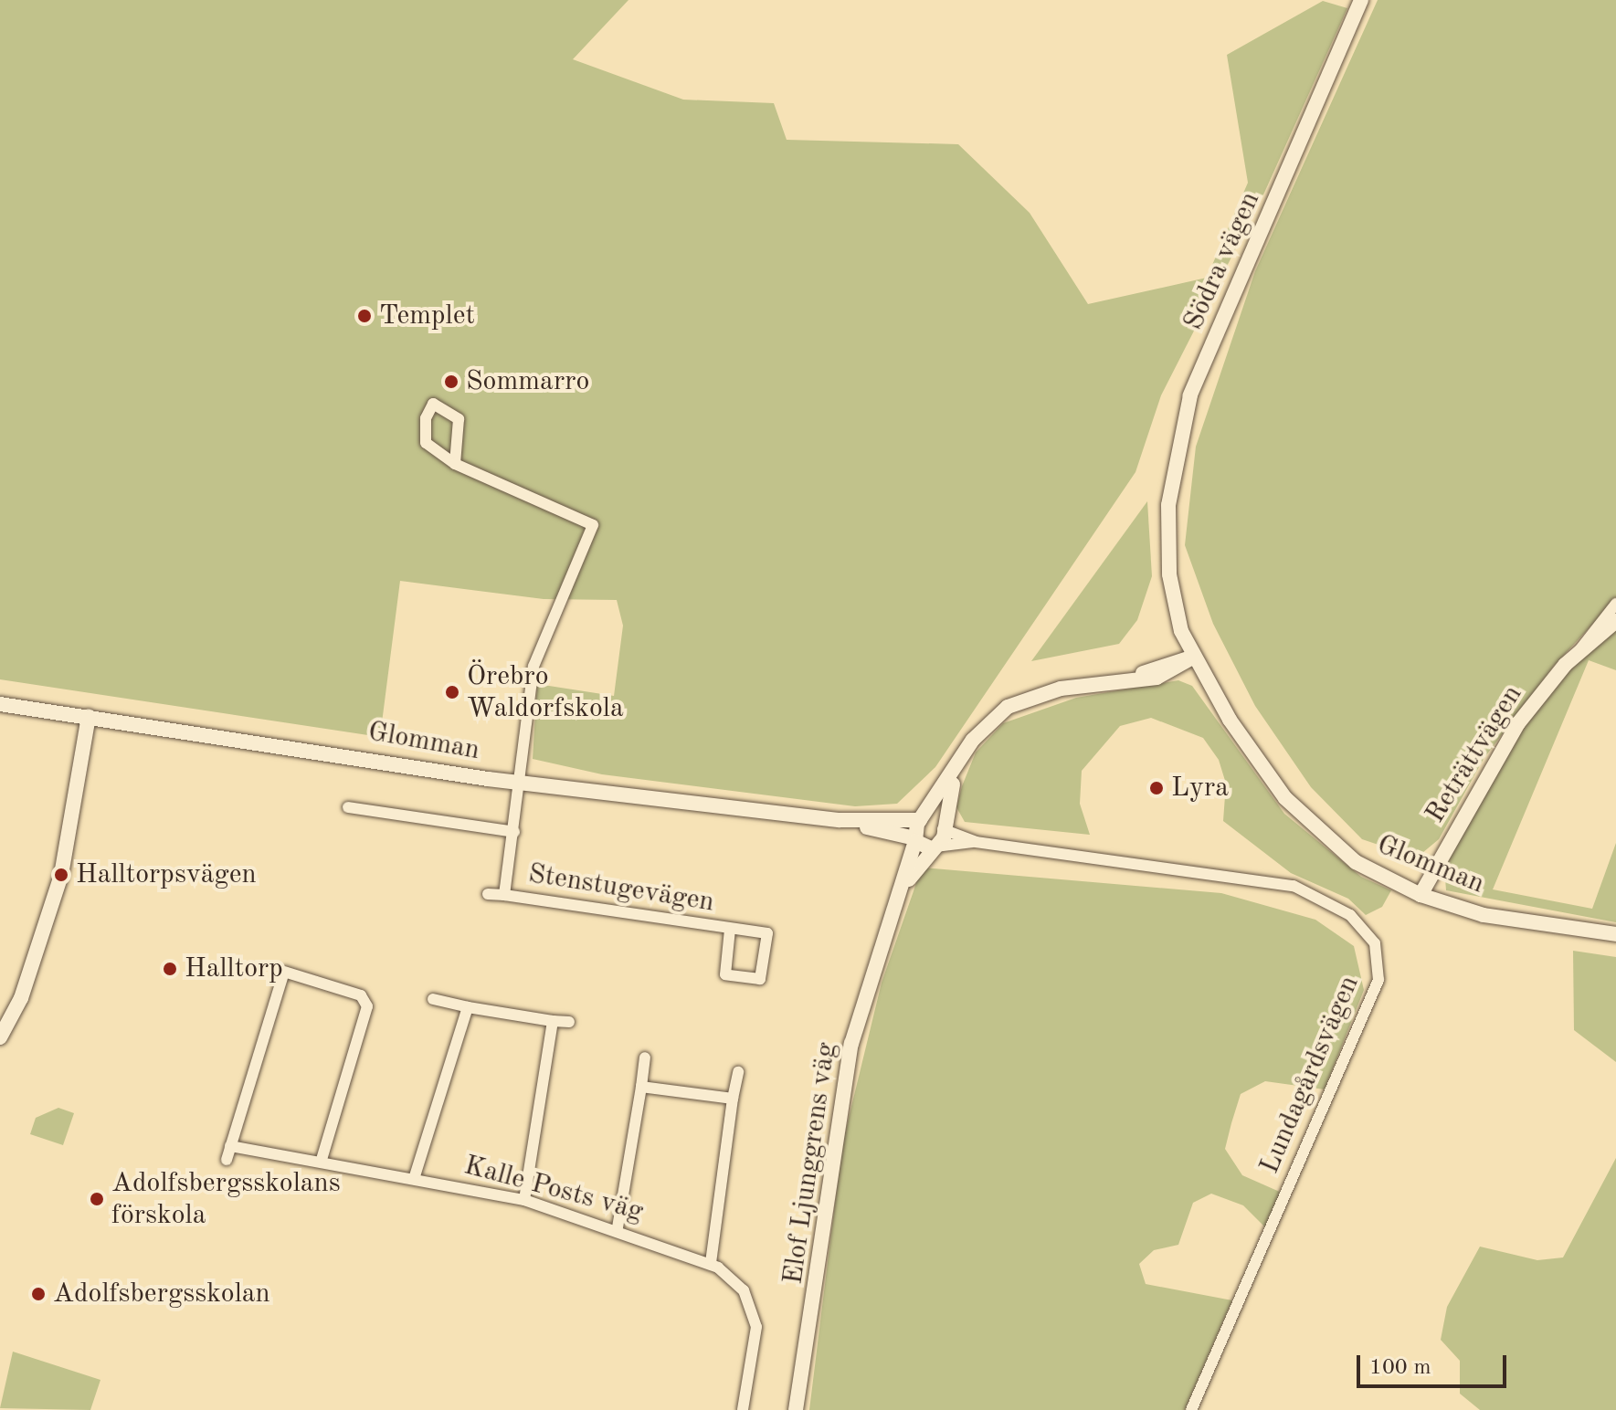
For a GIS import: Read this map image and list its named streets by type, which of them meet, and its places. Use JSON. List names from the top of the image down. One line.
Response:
{"streets":{"street":["Södra vägen","Glomman","Reträttvägen","Stenstugevägen","Lundagårdsvägen","Elof Ljunggrens väg","Kalle Posts väg"]},"crossings":[["Södra vägen","Glomman"],["Glomman","Reträttvägen"],["Glomman","Stenstugevägen"],["Glomman","Lundagårdsvägen"],["Glomman","Elof Ljunggrens väg"],["Lundagårdsvägen","Elof Ljunggrens väg"]],"places":["Templet","Sommarro","Örebro Waldorfskola","Lyra","Halltorpsvägen","Halltorp","Adolfsbergsskolans förskola","Adolfsbergsskolan"],"scale_bar":"100 m"}
